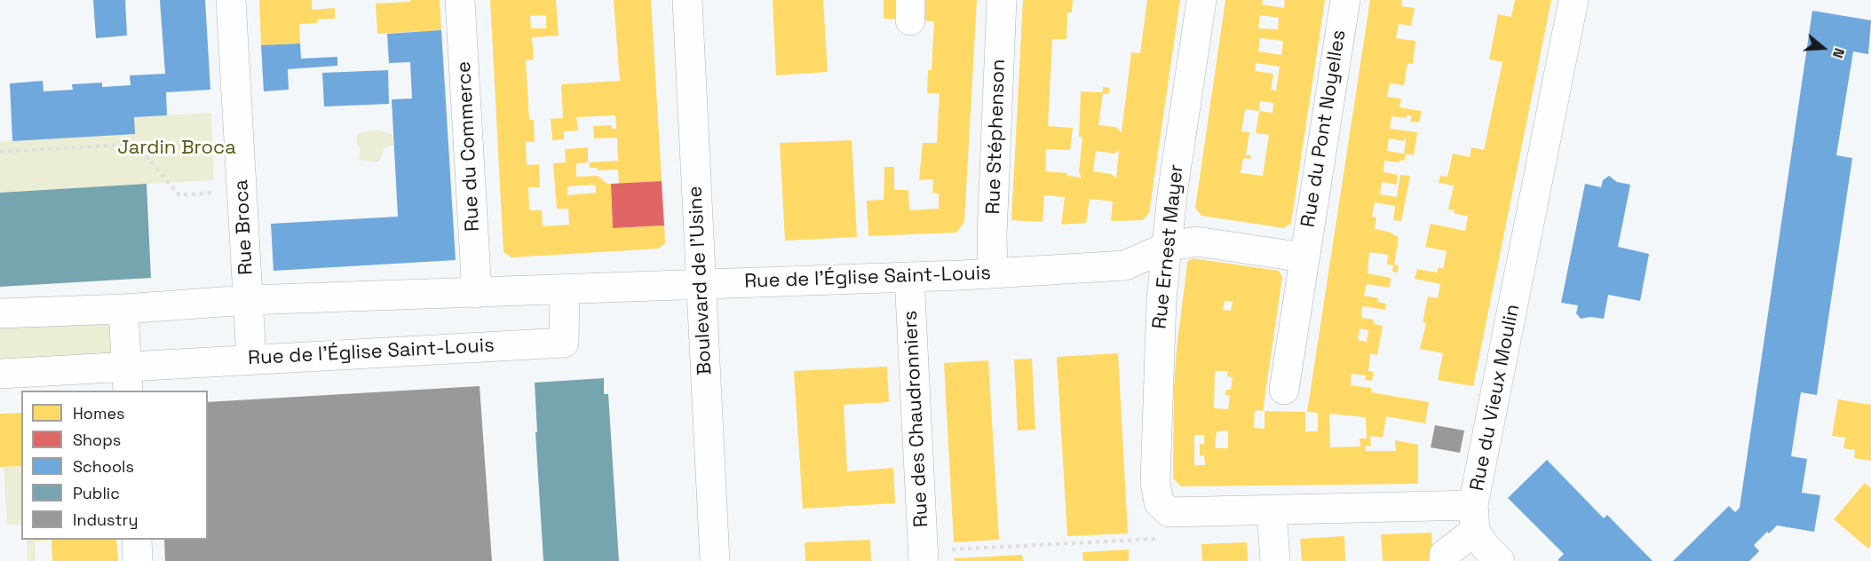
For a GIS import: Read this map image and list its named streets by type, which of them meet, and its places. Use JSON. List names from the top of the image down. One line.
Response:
{"streets":{"street":["Rue du Pont Noyelles","Rue Stéphenson","Rue du Commerce","Rue Broca","Rue Ernest Mayer","Rue de l'Église Saint-Louis","Boulevard de l'Usine","Rue du Vieux Moulin","Rue des Chaudronniers"]},"crossings":[["Rue Stéphenson","Rue de l'Église Saint-Louis"],["Rue du Commerce","Rue de l'Église Saint-Louis"],["Rue Broca","Rue de l'Église Saint-Louis"],["Rue Ernest Mayer","Rue de l'Église Saint-Louis"],["Rue Ernest Mayer","Rue du Vieux Moulin"],["Rue de l'Église Saint-Louis","Boulevard de l'Usine"],["Rue de l'Église Saint-Louis","Rue des Chaudronniers"]],"parks":["Jardin Broca"],"legend":["Homes","Shops","Schools","Public","Industry"],"north":"right"}
